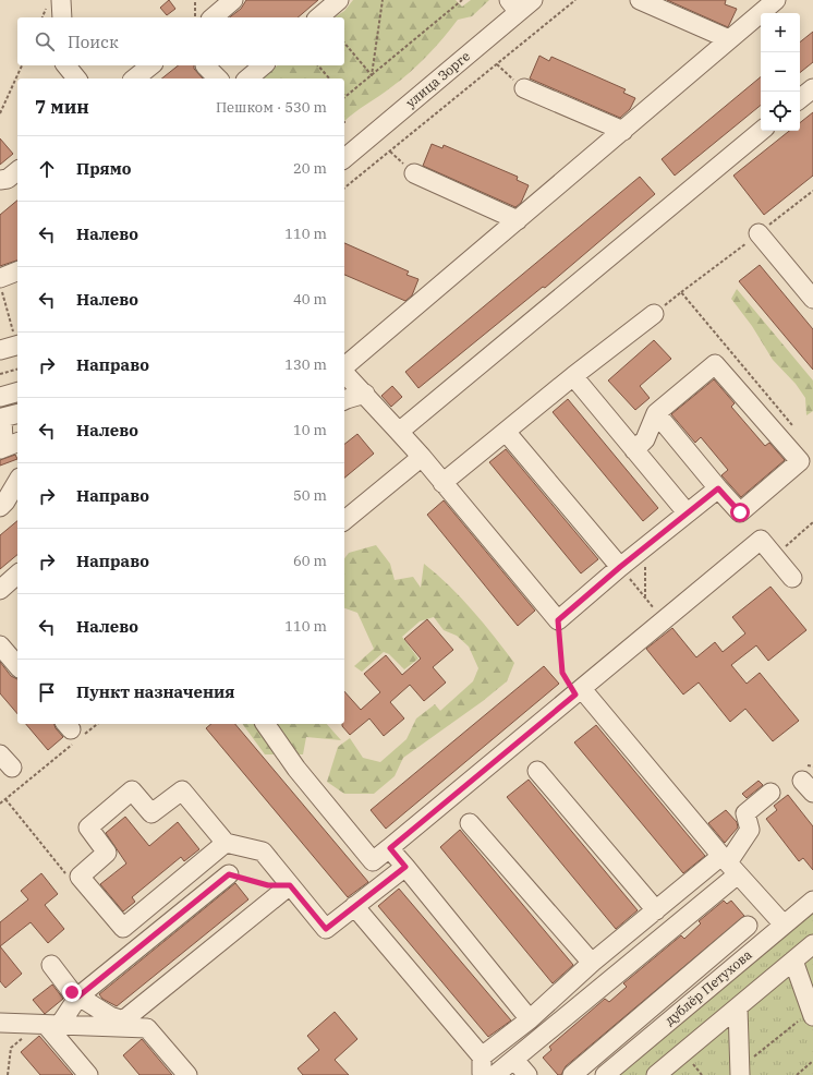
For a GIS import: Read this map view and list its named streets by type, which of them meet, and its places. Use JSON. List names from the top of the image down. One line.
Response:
{"streets":{"street":["улица Зорге","дублёр Петухова"]},"page":{"map_buttons":["+","−"],"search":"Поиск","heading":["7 мин","Пешком · 530 m"],"list":[["Прямо","20 m"],["Налево","110 m"],["Налево","40 m"],["Направо","130 m"],["Налево","10 m"],["Направо","50 m"],["Направо","60 m"],["Налево","110 m"],"Пункт назначения"]}}
